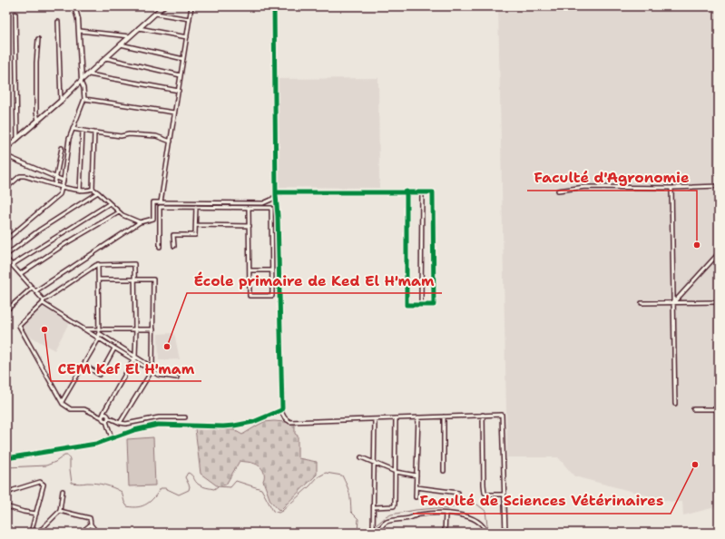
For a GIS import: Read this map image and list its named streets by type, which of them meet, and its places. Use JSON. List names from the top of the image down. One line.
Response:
{"places":["Faculté d'Agronomie","CEM Kef El H'mam","École primaire de Ked El H'mam","Faculté de Sciences Vétérinaires"]}
